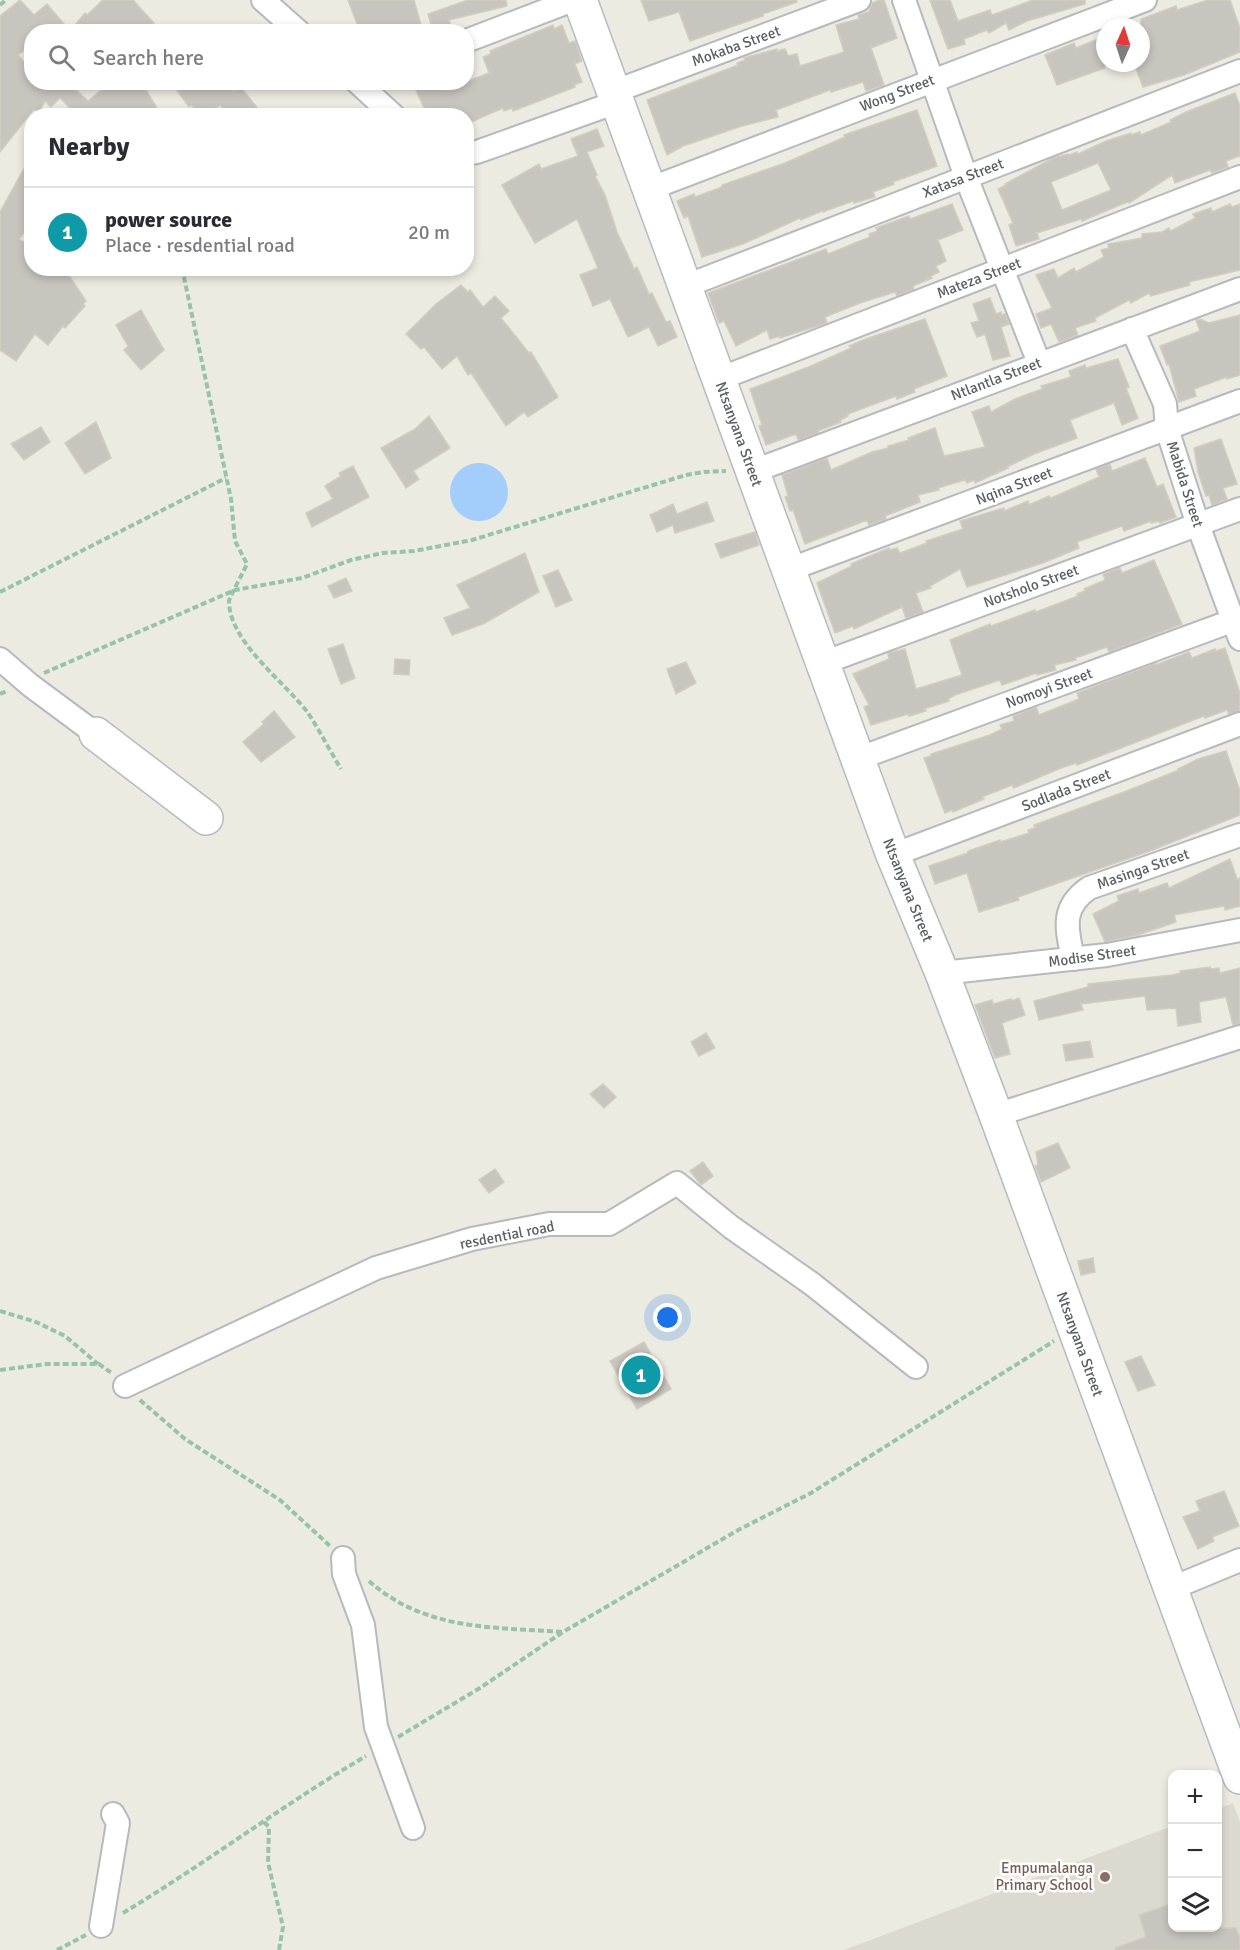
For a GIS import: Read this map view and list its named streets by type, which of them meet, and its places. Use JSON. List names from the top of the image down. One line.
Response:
{"streets":{"street":["Mokaba Street","Wong Street","Xatasa Street","Mateza Street","Ntlantla Street","Ntsanyana Street","Mabida Street","Nqina Street","Notsholo Street","Nomoyi Street","Sodlada Street","Masinga Street","Modise Street","resdential road"]},"crossings":[["Mokaba Street","Ntsanyana Street"],["Wong Street","Ntsanyana Street"],["Xatasa Street","Ntsanyana Street"],["Mateza Street","Ntsanyana Street"],["Ntlantla Street","Ntsanyana Street"],["Ntlantla Street","Mabida Street"],["Ntsanyana Street","Nqina Street"],["Ntsanyana Street","Notsholo Street"],["Ntsanyana Street","Nomoyi Street"],["Ntsanyana Street","Sodlada Street"],["Ntsanyana Street","Modise Street"],["Mabida Street","Nqina Street"],["Mabida Street","Notsholo Street"],["Mabida Street","Nomoyi Street"],["Masinga Street","Modise Street"]],"places":["Empumalanga Primary School"],"north":"top","page":{"search":"Search here","heading":"Nearby","list":[{"mark":"1","name":"power source","note":"Place · resdential road","value":"20 m"}],"pins":"1","map_buttons":["+","−"]}}
